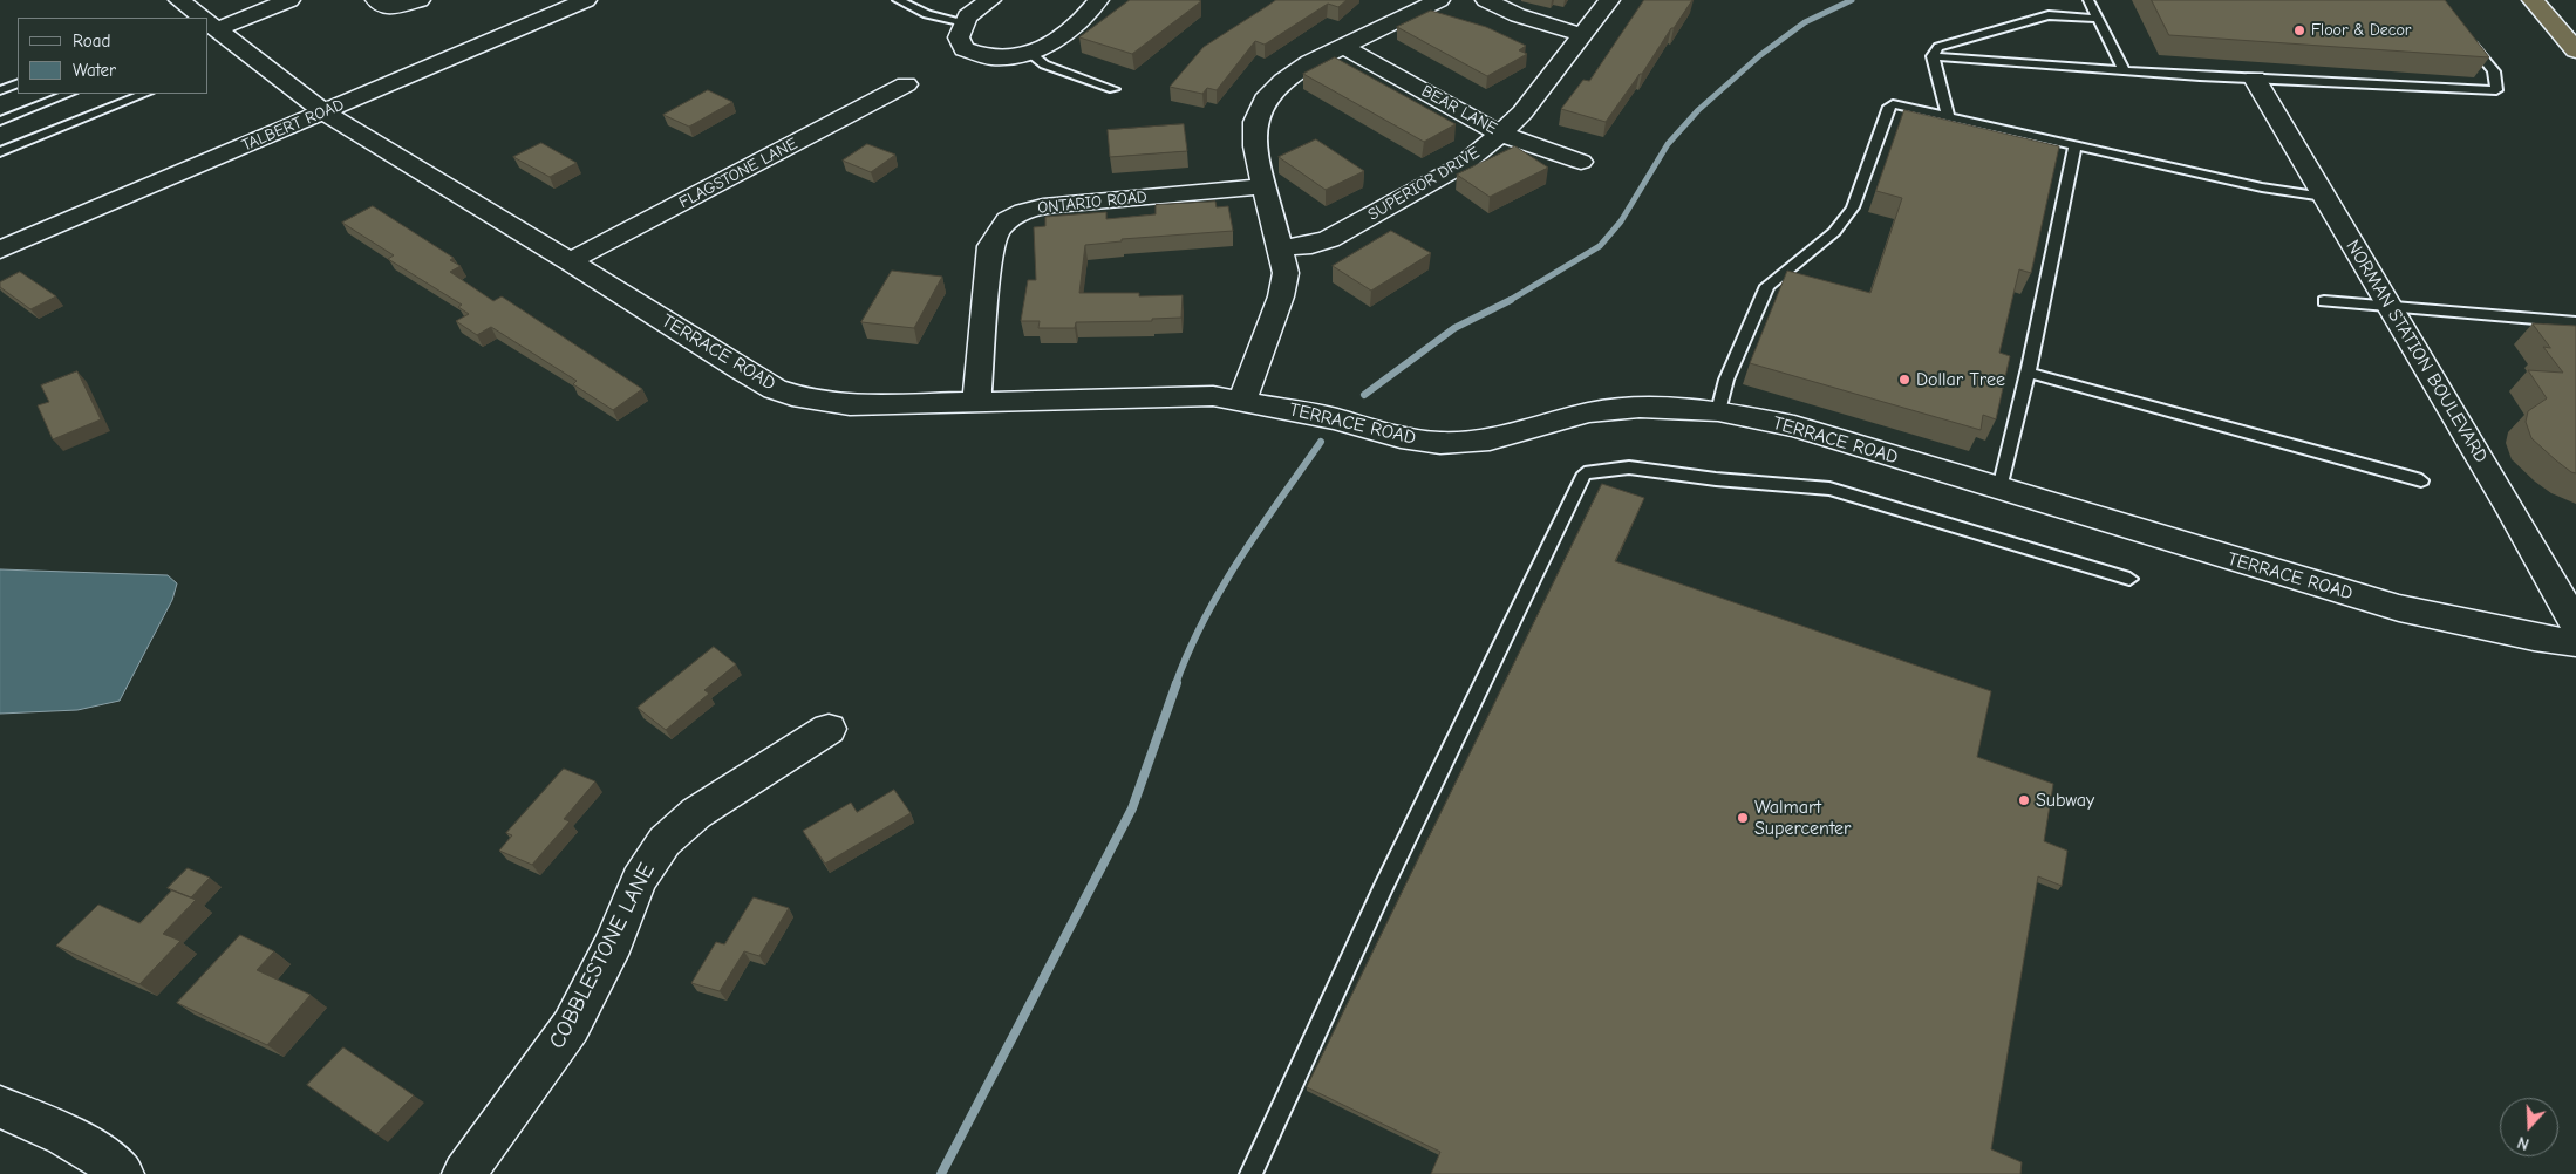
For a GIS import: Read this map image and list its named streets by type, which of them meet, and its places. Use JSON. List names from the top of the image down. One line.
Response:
{"streets":{"street":["BEAR LANE","TALBERT ROAD","FLAGSTONE LANE","SUPERIOR DRIVE","ONTARIO ROAD","NORMAN STATION BOULEVARD","TERRACE ROAD","COBBLESTONE LANE"]},"crossings":[["BEAR LANE","SUPERIOR DRIVE"],["TALBERT ROAD","TERRACE ROAD"],["FLAGSTONE LANE","TERRACE ROAD"],["ONTARIO ROAD","TERRACE ROAD"]],"places":["Floor & Decor","Dollar Tree","Subway","Walmart Supercenter"],"legend":["Road","Water"],"north":"bottom"}
